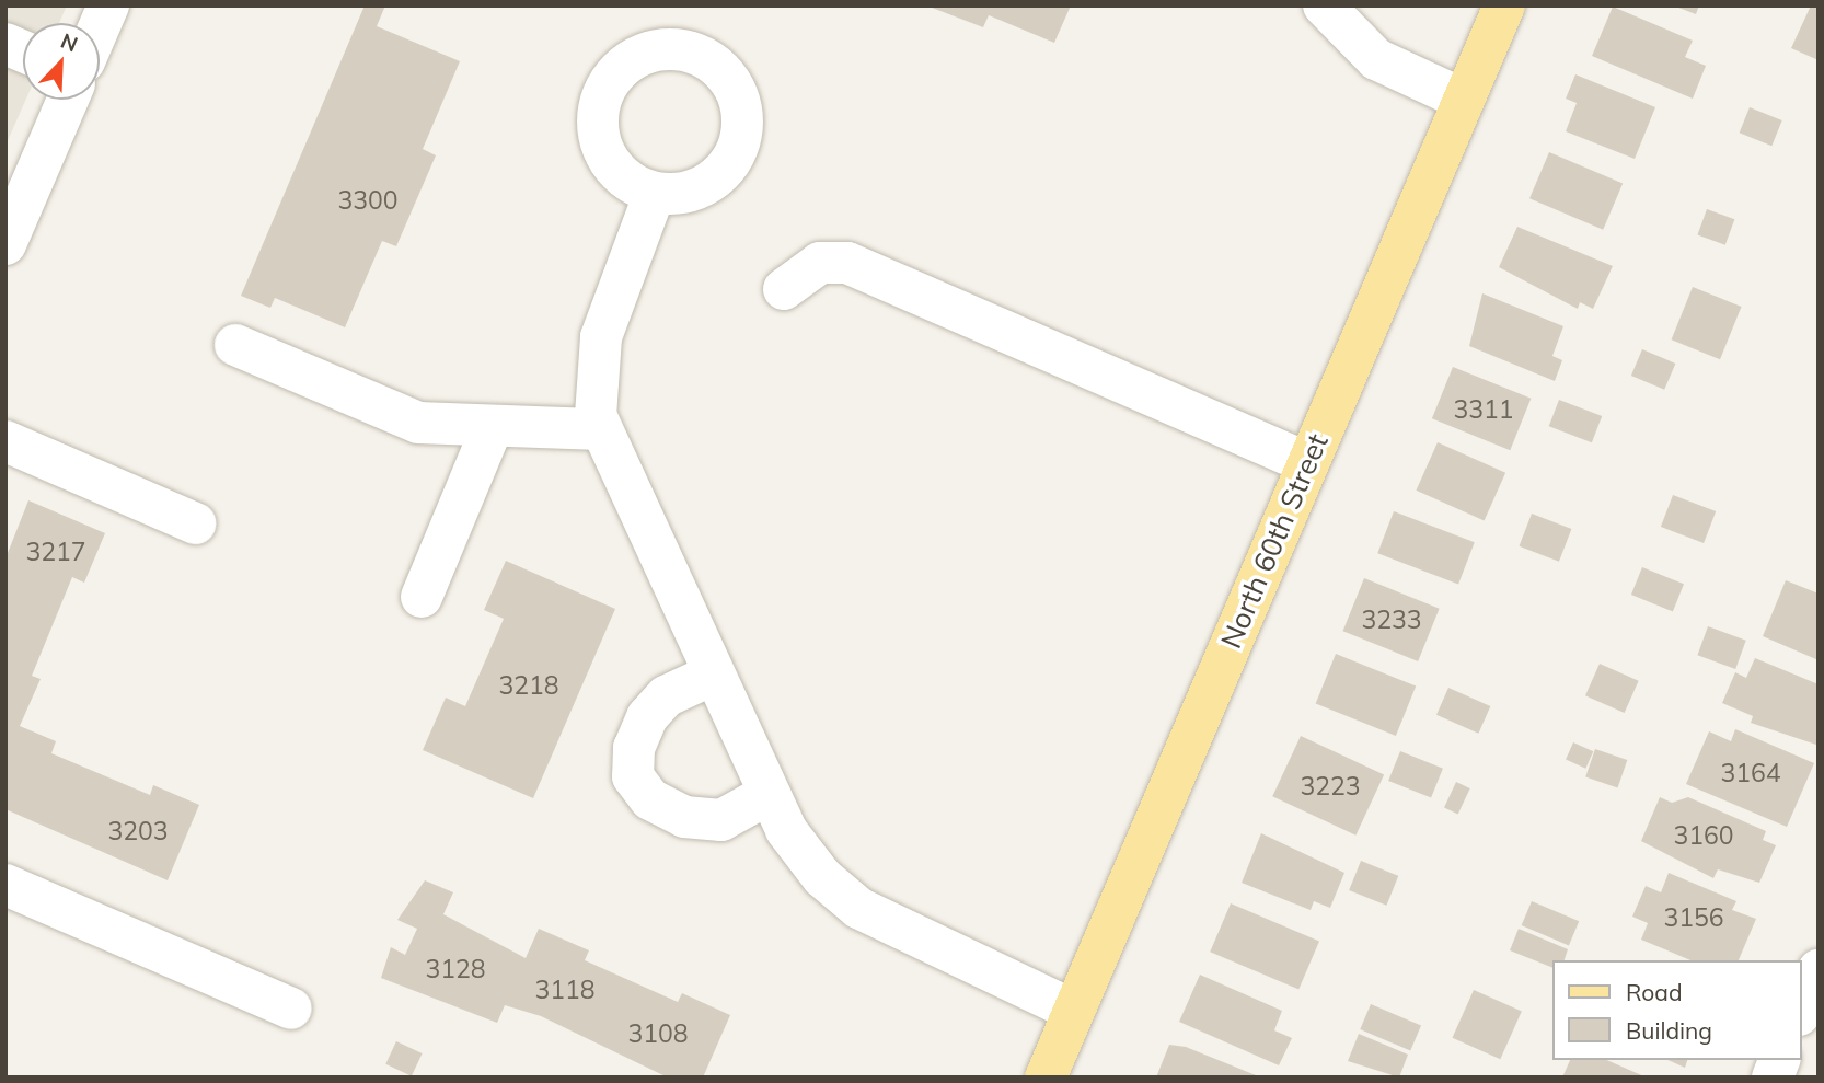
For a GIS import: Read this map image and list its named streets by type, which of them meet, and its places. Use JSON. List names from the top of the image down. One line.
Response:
{"streets":{"main road":["North 60th Street"]},"house_numbers":["3300","3311","3217","3233","3218","3164","3223","3203","3160","3156","3128","3118","3108"],"legend":["Road","Building"],"north":"top right"}
